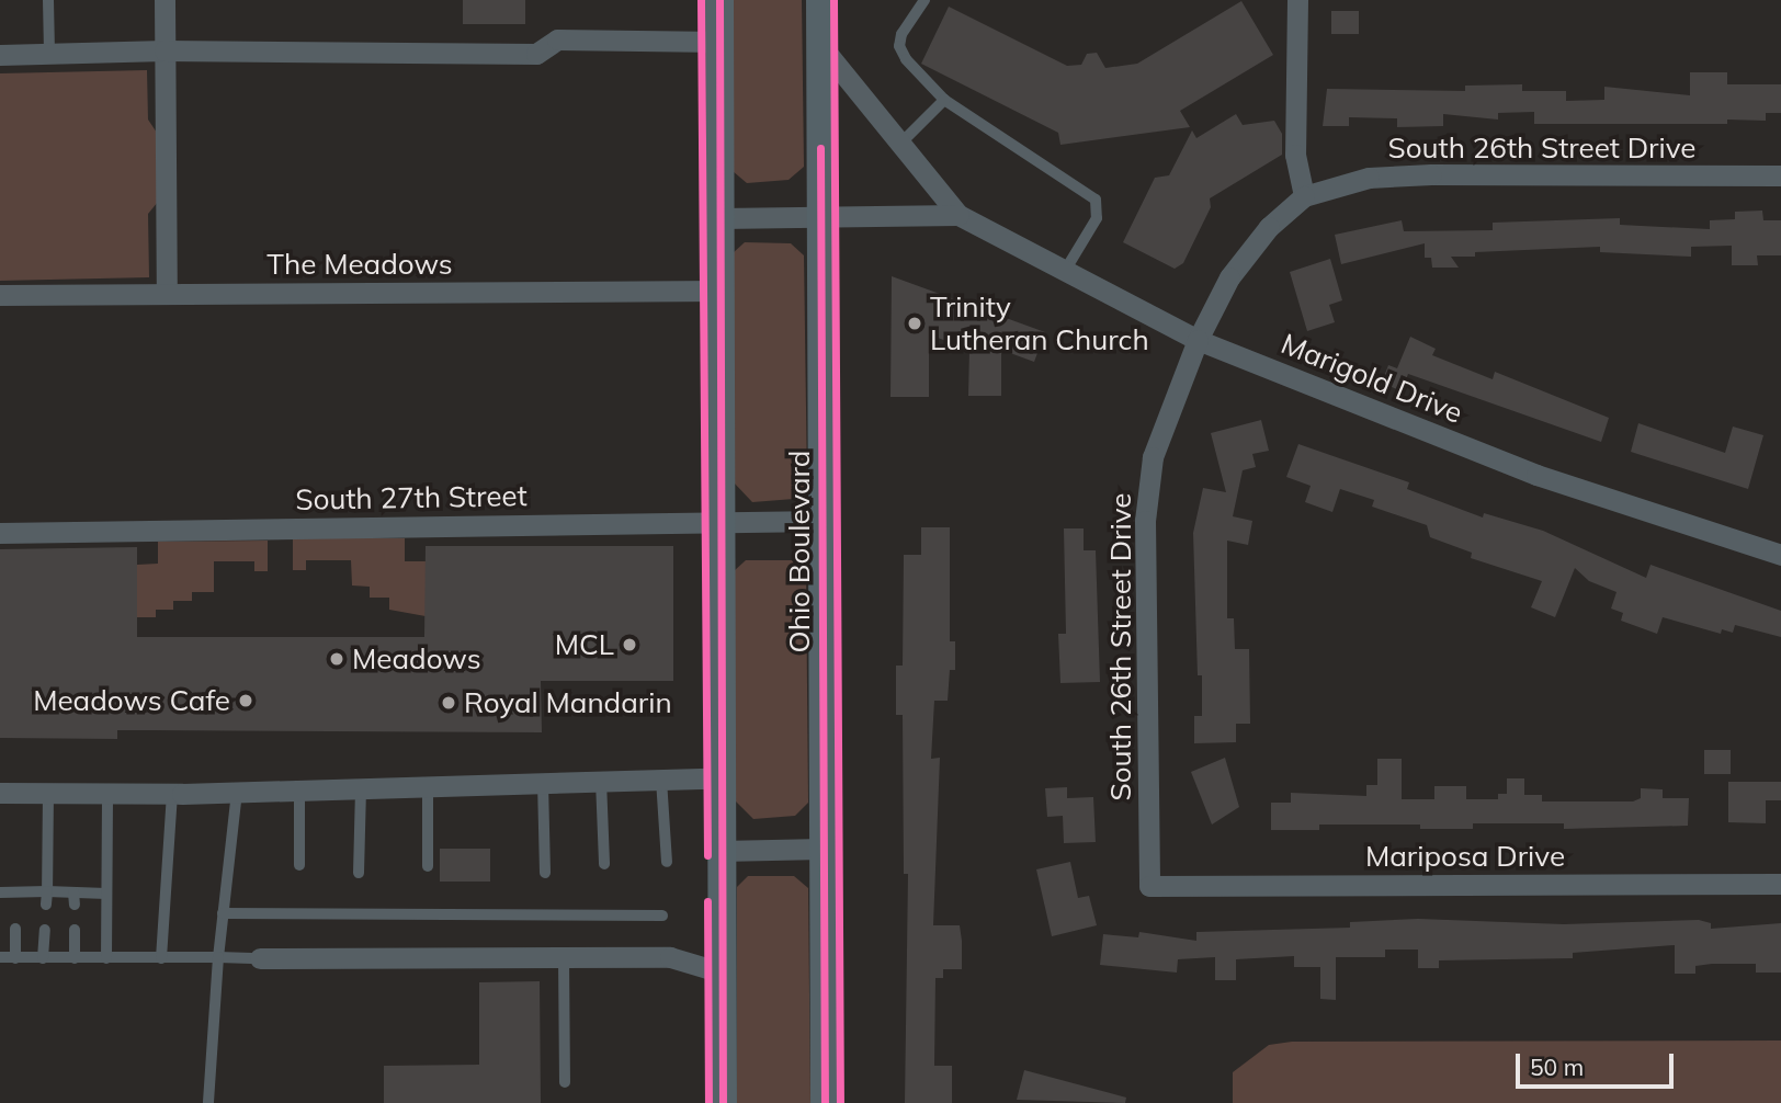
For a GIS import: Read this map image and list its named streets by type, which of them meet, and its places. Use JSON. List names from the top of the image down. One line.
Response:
{"streets":{"street":["South 26th Street Drive","The Meadows","Marigold Drive","South 27th Street","Ohio Boulevard","Mariposa Drive"]},"crossings":[["South 26th Street Drive","Marigold Drive"],["South 26th Street Drive","Mariposa Drive"],["Marigold Drive","Ohio Boulevard"],["South 27th Street","Ohio Boulevard"]],"places":["Trinity Lutheran Church","MCL","Meadows","Meadows Cafe","Royal Mandarin"],"scale_bar":"50 m"}
